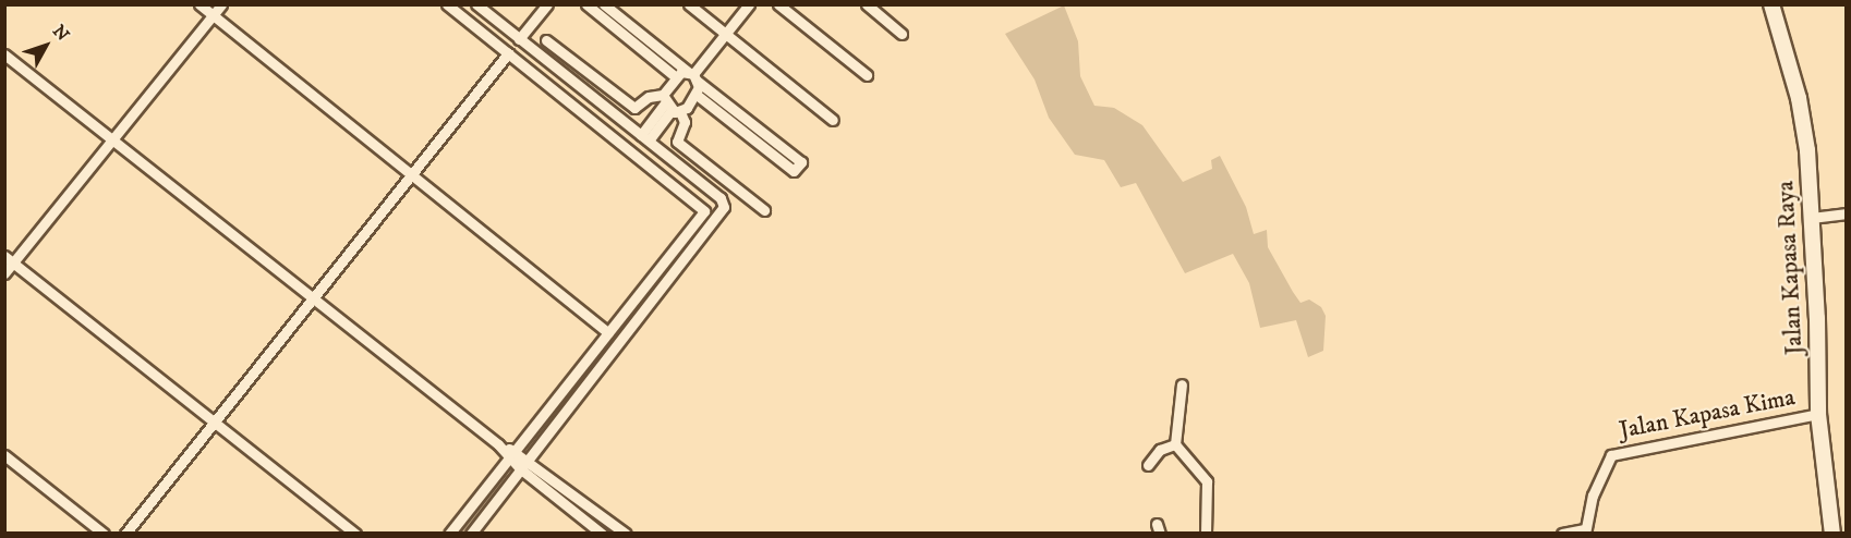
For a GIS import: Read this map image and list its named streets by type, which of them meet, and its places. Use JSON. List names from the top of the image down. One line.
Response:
{"streets":{"main road":["Jalan Kapasa Raya"],"street":["Jalan Kapasa Kima"]},"crossings":[["Jalan Kapasa Raya","Jalan Kapasa Kima"]],"north":"top right"}
